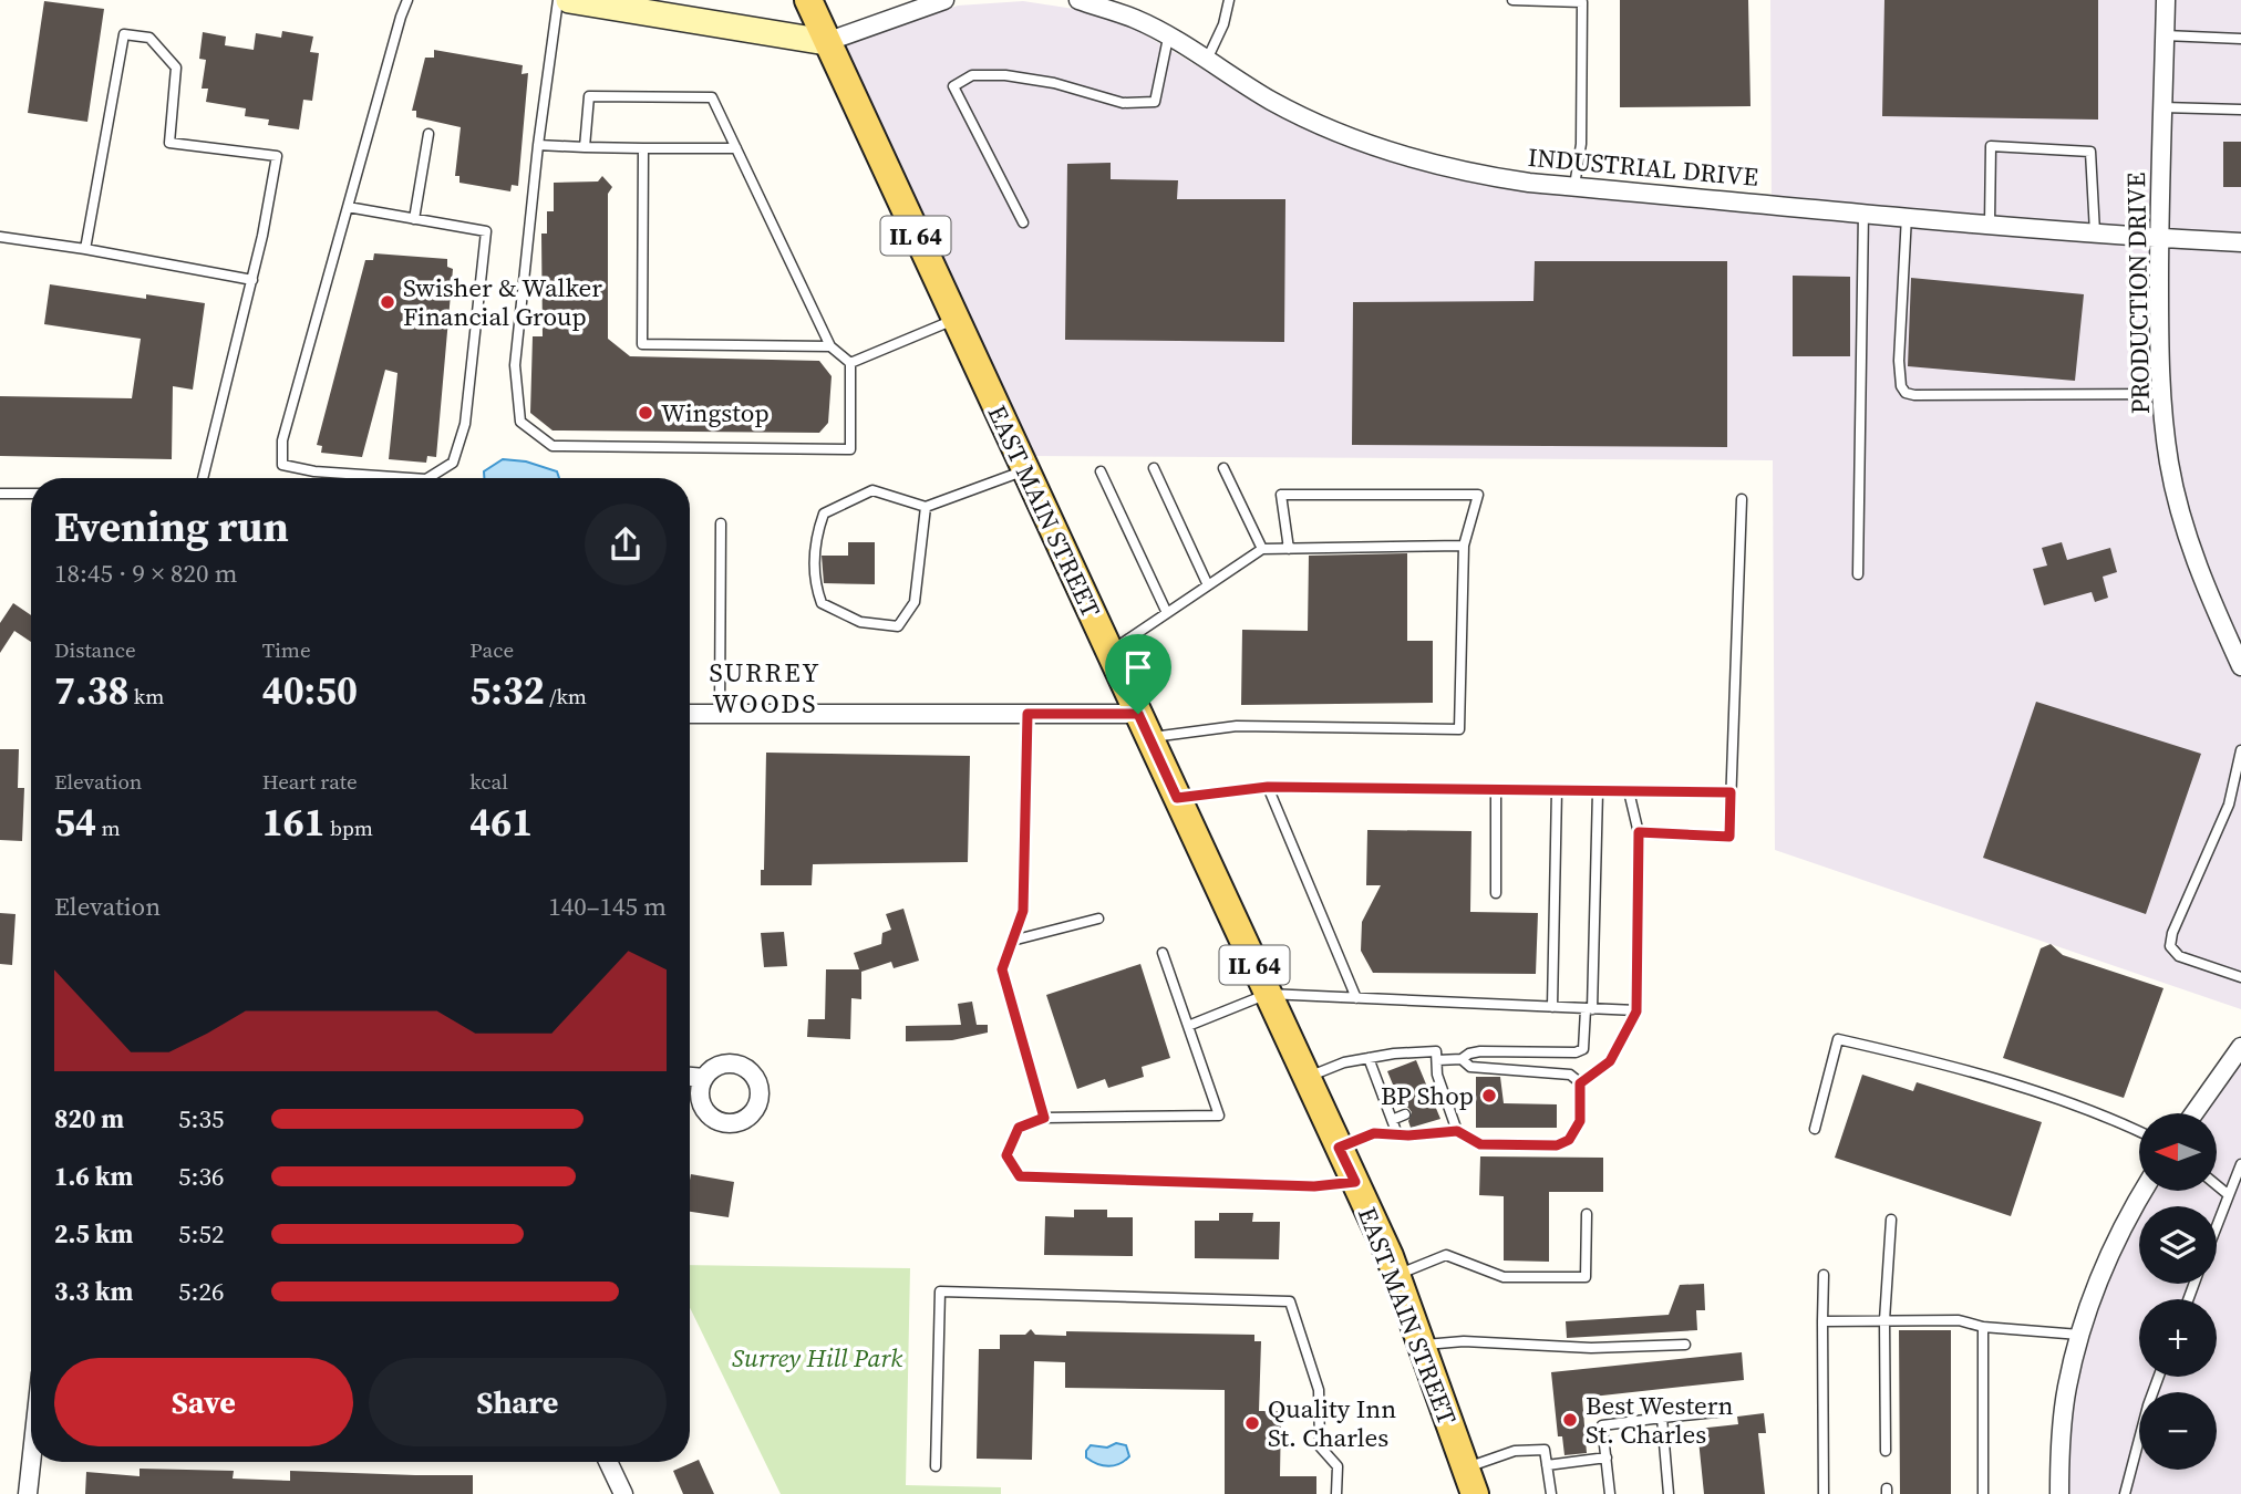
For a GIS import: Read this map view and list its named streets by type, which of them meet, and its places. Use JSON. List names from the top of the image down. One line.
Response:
{"streets":{"main road":["IL 64","EAST MAIN STREET"],"street":["INDUSTRIAL DRIVE","PRODUCTION DRIVE"]},"crossings":[["INDUSTRIAL DRIVE","PRODUCTION DRIVE"]],"districts":["SURREY WOODS"],"parks":["Surrey Hill Park"],"places":["Swisher & Walker Financial Group","Wingstop","BP Shop","Best Western St. Charles","Quality Inn St. Charles"],"north":"left","page":{"heading":["Evening run","18:45 · 9 × 820 m"],"stats":[["Distance","7.38 km"],["Time","40:50"],["Pace","5:32 /km"],["Elevation","54 m"],["Heart rate","161 bpm"],["kcal","461"]],"chart":["Elevation","140–145 m"],"list":[{"name":"820 m","note":"5:35"},{"name":"1.6 km","note":"5:36"},{"name":"2.5 km","note":"5:52"},{"name":"3.3 km","note":"5:26"}],"map_buttons":["+","−"],"buttons":["Save","Share"]}}
